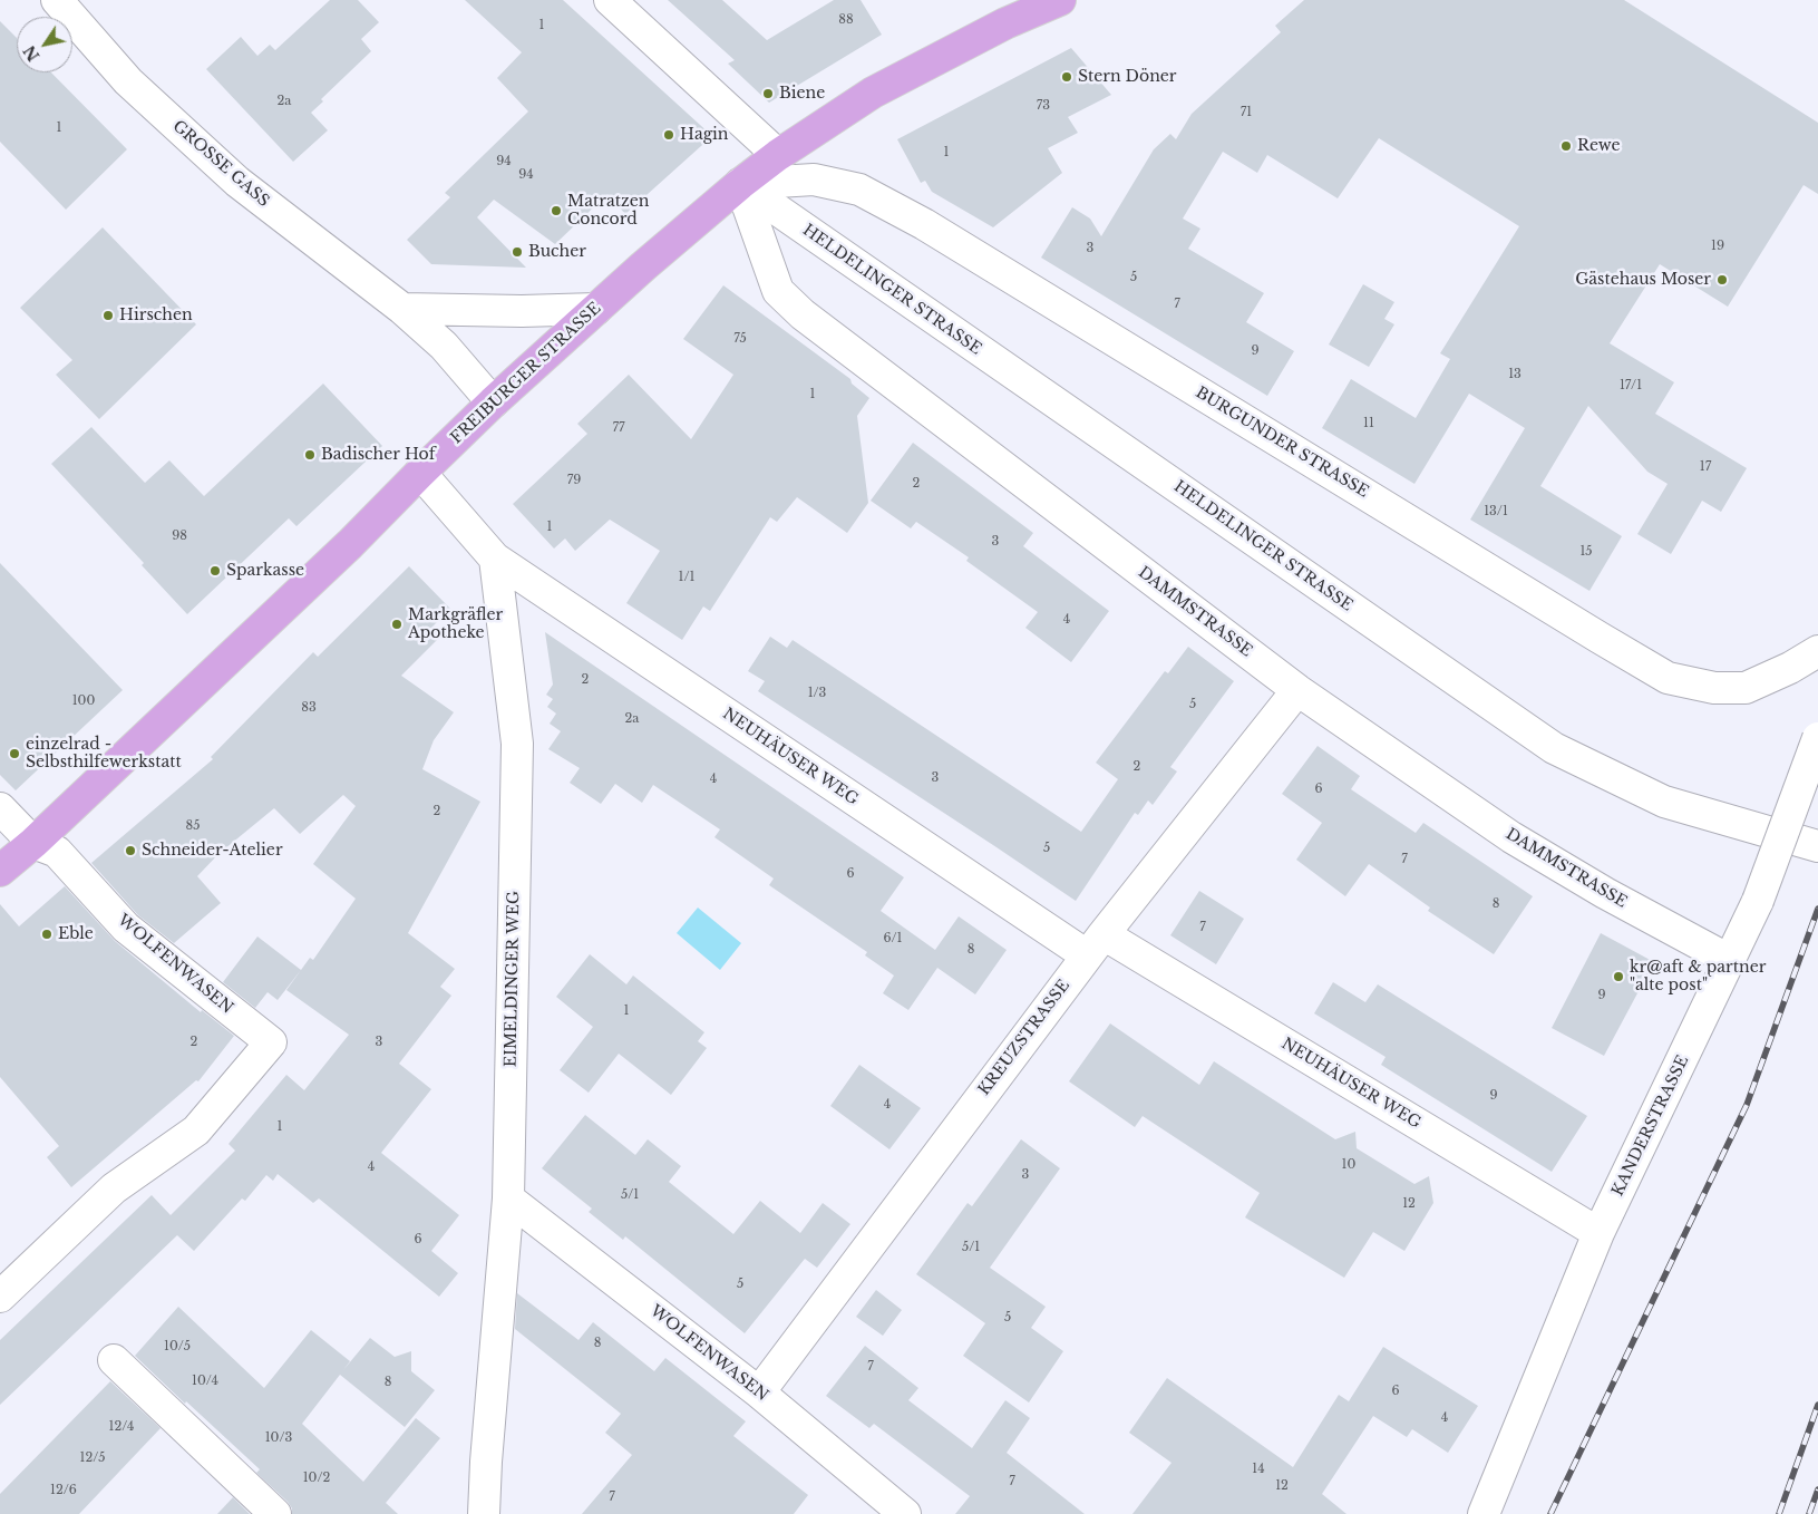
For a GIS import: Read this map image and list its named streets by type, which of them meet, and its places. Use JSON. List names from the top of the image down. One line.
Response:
{"streets":{"main road":["FREIBURGER STRASSE"],"street":["GROSSE GASS","HELDELINGER STRASSE","BURGUNDER STRASSE","DAMMSTRASSE","NEUHÄUSER WEG","WOLFENWASEN","EIMELDINGER WEG","KREUZSTRASSE","KANDERSTRASSE"]},"crossings":[["GROSSE GASS","FREIBURGER STRASSE"],["HELDELINGER STRASSE","FREIBURGER STRASSE"],["HELDELINGER STRASSE","BURGUNDER STRASSE"],["HELDELINGER STRASSE","DAMMSTRASSE"],["FREIBURGER STRASSE","BURGUNDER STRASSE"],["FREIBURGER STRASSE","DAMMSTRASSE"],["FREIBURGER STRASSE","WOLFENWASEN"],["BURGUNDER STRASSE","DAMMSTRASSE"],["DAMMSTRASSE","KREUZSTRASSE"],["DAMMSTRASSE","KANDERSTRASSE"],["NEUHÄUSER WEG","EIMELDINGER WEG"],["NEUHÄUSER WEG","KREUZSTRASSE"],["NEUHÄUSER WEG","KANDERSTRASSE"],["WOLFENWASEN","EIMELDINGER WEG"],["WOLFENWASEN","KREUZSTRASSE"]],"places":["Stern Döner","Biene","Hagin","Rewe","Matratzen Concord","Bucher","Gästehaus Moser","Hirschen","Badischer Hof","Sparkasse","Markgräfler Apotheke","einzelrad - Selbsthilfewerkstatt","Schneider-Atelier","Eble","kr@aft & partner \"alte post\""],"house_numbers":["88","1","2a","73","71","1","1","94","94","19","3","5","7","75","9","13","17/1","1","11","77","17","79","2","13/1","1","98","3","15","1/1","4","2","1/3","100","5","83","2a","2","3","4","6","2","85","5","7","6","8","7","6/1","8","9","1","2","3","9","4","1","10","4","3","5/1","12","6","5/1","5","5","8","10/5","7","10/4","8","6","4","12/4","10/3","12/5","14","10/2","7","12","12/6","7"],"north":"bottom left"}
